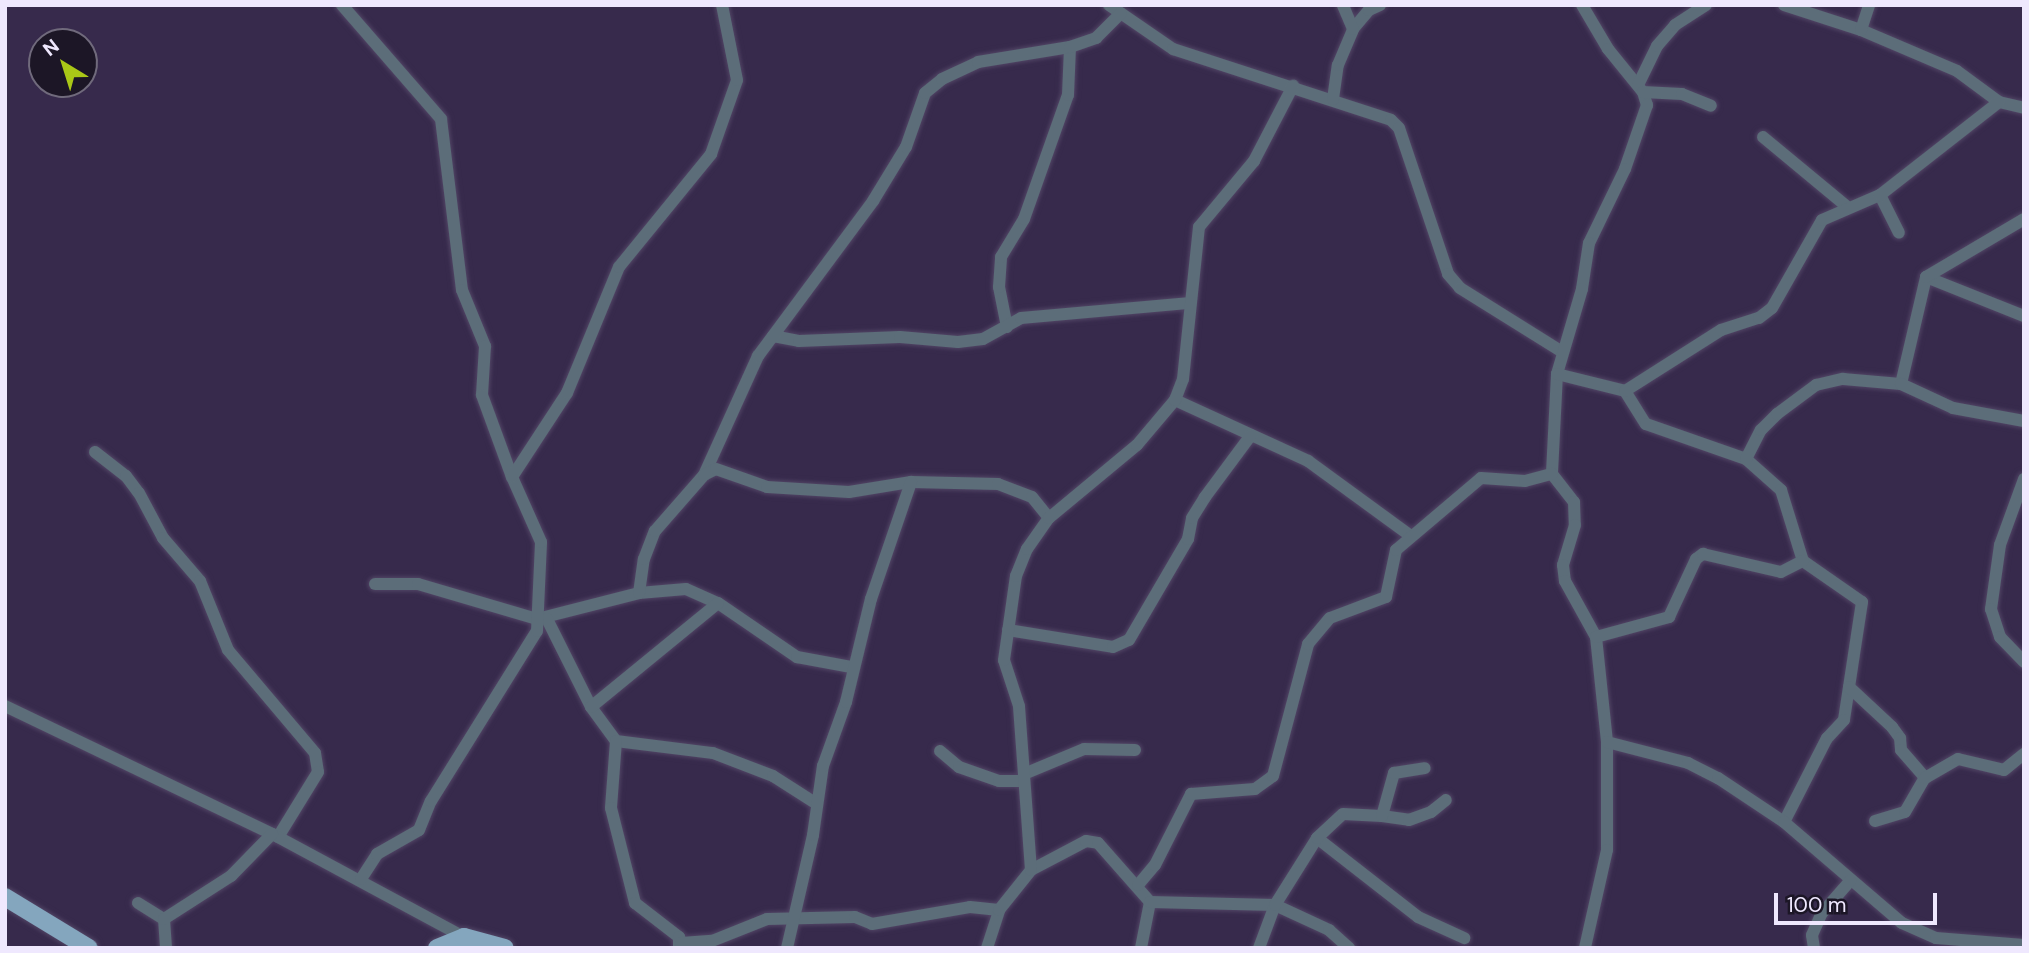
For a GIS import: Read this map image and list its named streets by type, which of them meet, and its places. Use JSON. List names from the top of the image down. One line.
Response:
{"scale_bar":"100 m","north":"top left"}
